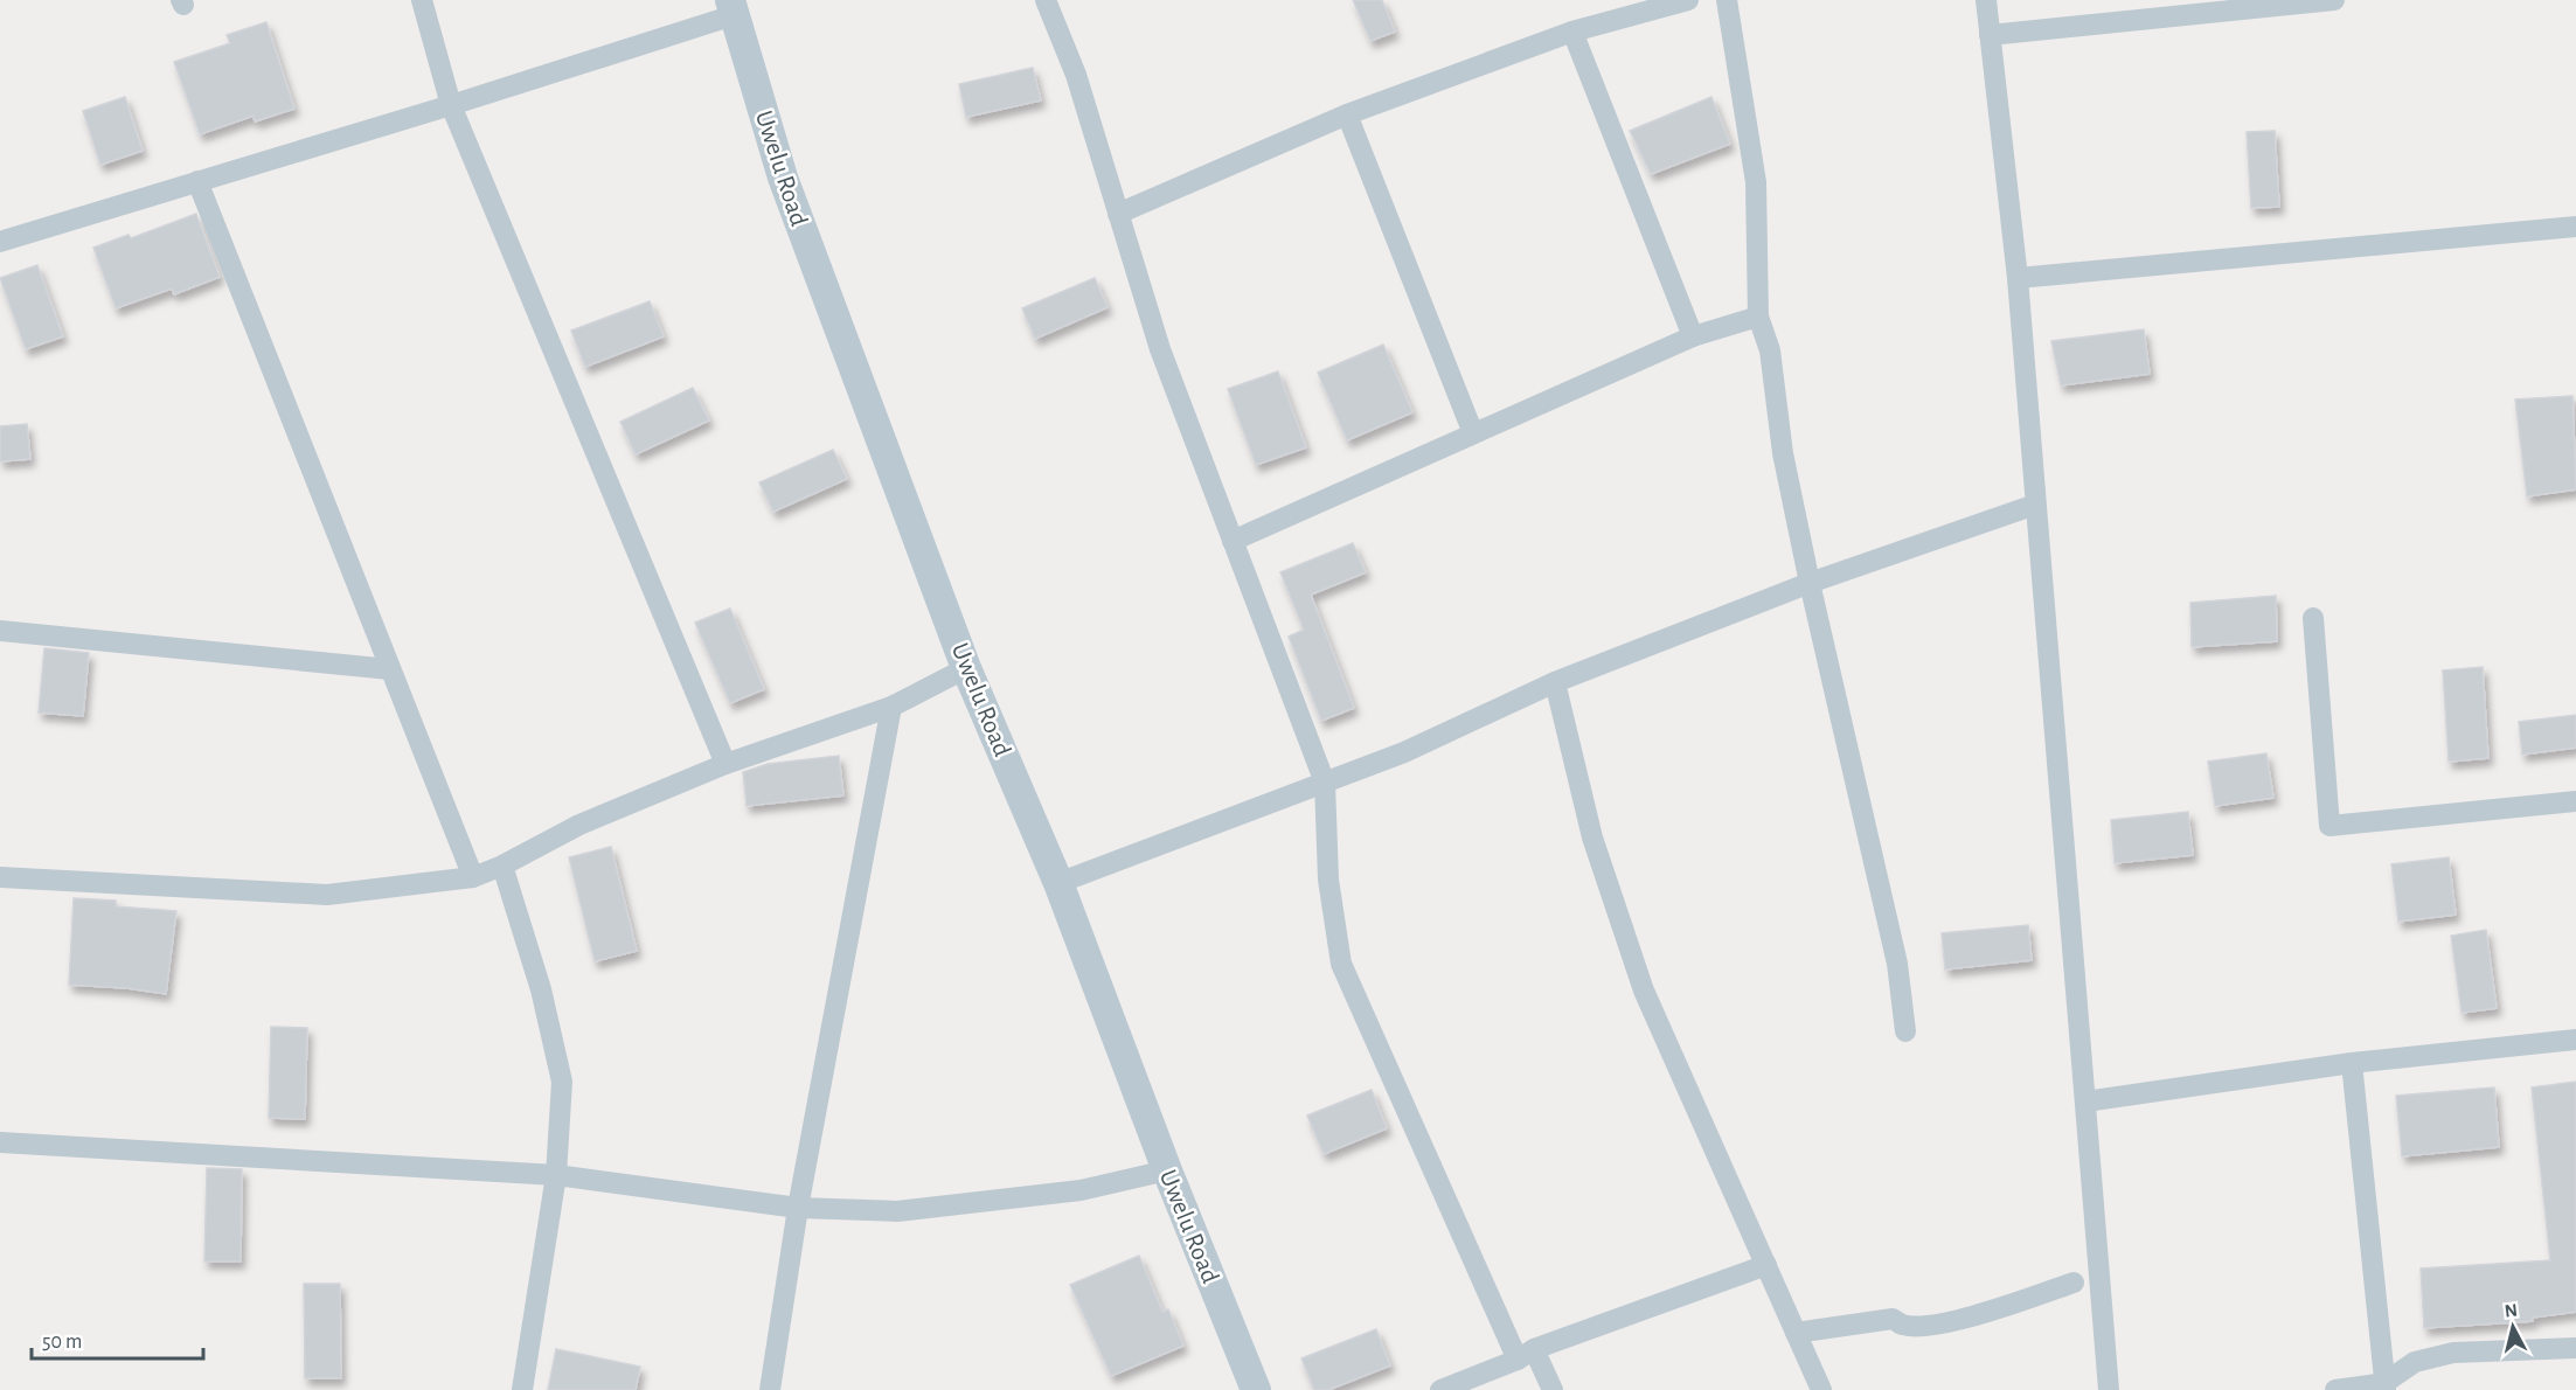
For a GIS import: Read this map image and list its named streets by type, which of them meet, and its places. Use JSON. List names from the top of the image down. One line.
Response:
{"streets":{"street":["Uwelu Road"]},"scale_bar":"50 m","north":"top"}
